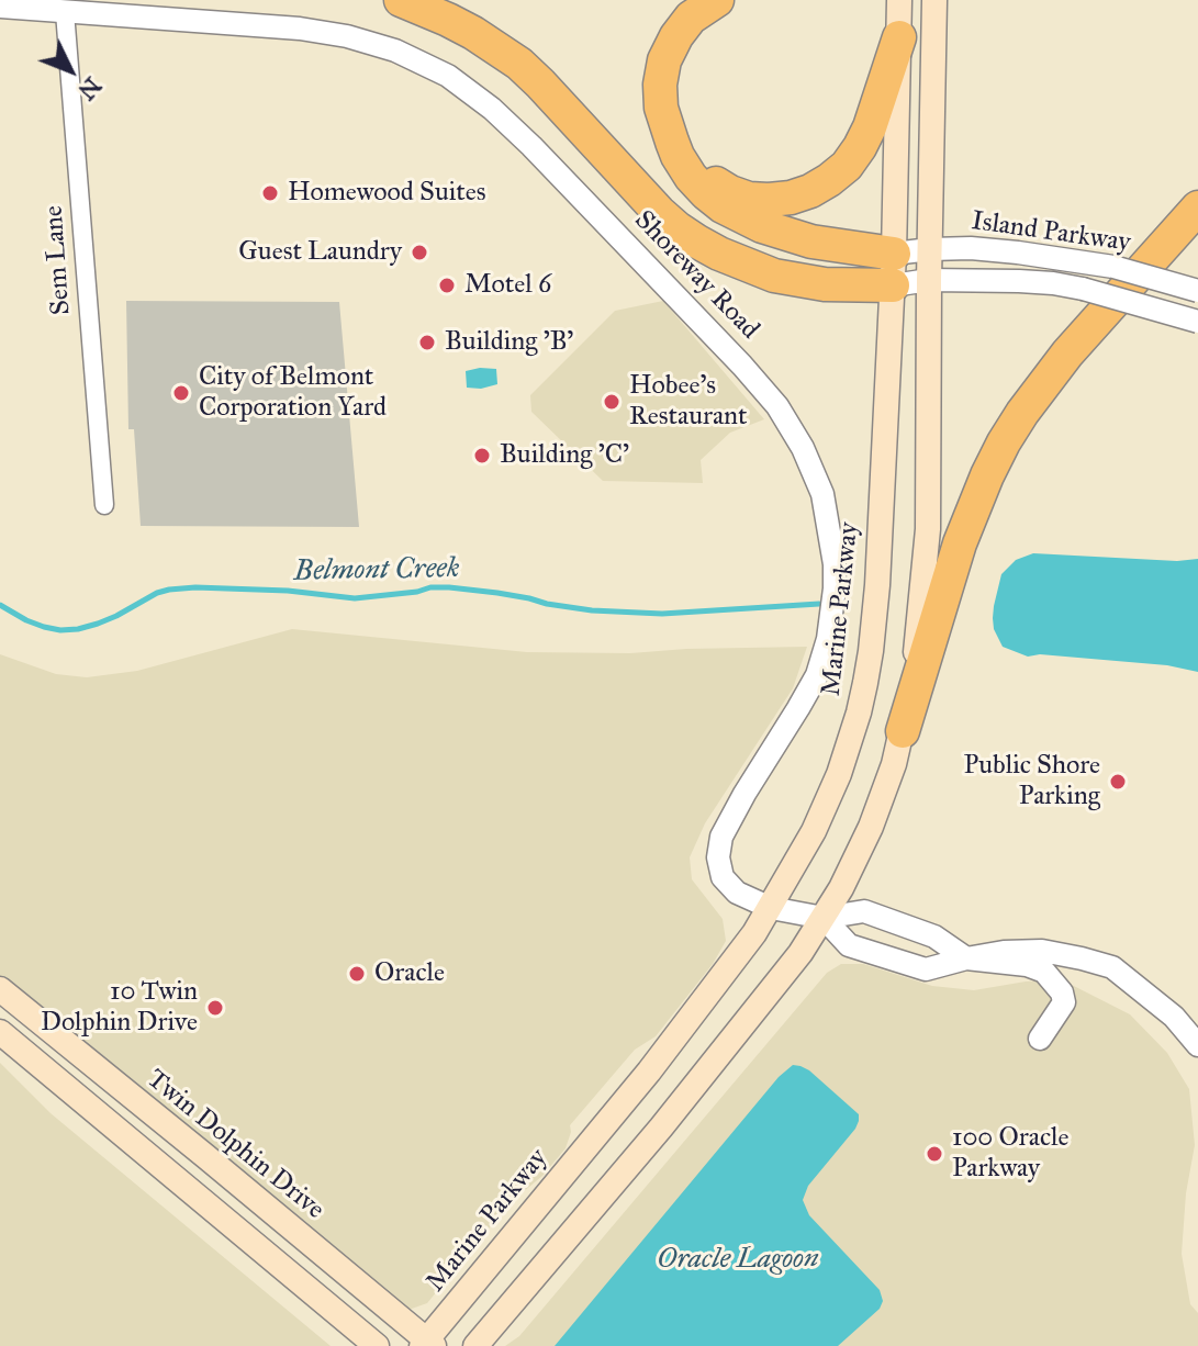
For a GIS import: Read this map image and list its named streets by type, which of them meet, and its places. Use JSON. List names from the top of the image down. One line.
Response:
{"streets":{"main road":["Marine Parkway","Twin Dolphin Drive"],"street":["Island Parkway","Sem Lane","Shoreway Road"]},"crossings":[["Island Parkway","Marine Parkway"],["Sem Lane","Shoreway Road"],["Shoreway Road","Marine Parkway"],["Marine Parkway","Twin Dolphin Drive"]],"water":["Belmont Creek","Oracle Lagoon"],"places":["Homewood Suites","Guest Laundry","Motel 6","Building 'B'","City of Belmont Corporation Yard","Hobee's Restaurant","Building 'C'","Public Shore Parking","Oracle","10 Twin Dolphin Drive","100 Oracle Parkway"],"north":"bottom right"}
